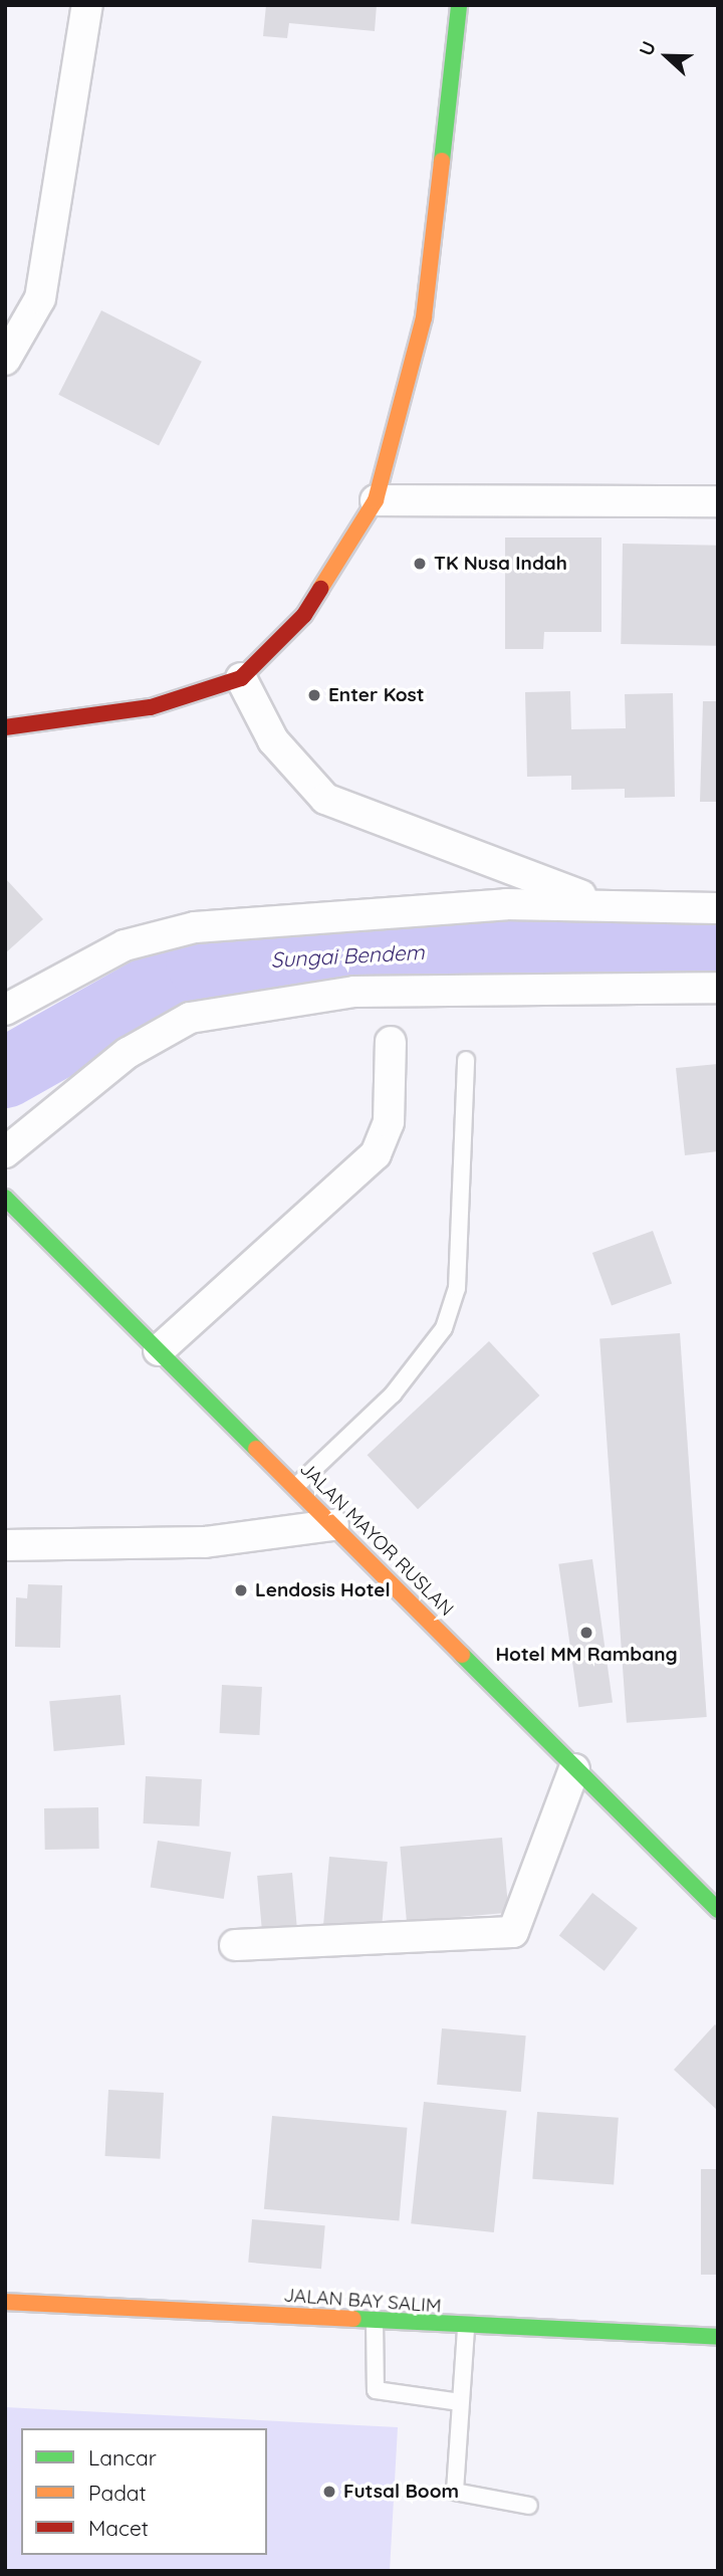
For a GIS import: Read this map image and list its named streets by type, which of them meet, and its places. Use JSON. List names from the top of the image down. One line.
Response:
{"streets":{"street":["JALAN MAYOR RUSLAN","JALAN BAY SALIM"]},"water":["Sungai Bendem"],"places":["TK Nusa Indah","Enter Kost","Lendosis Hotel","Hotel MM Rambang","Futsal Boom"],"legend":["Lancar","Padat","Macet"],"north":"left"}
